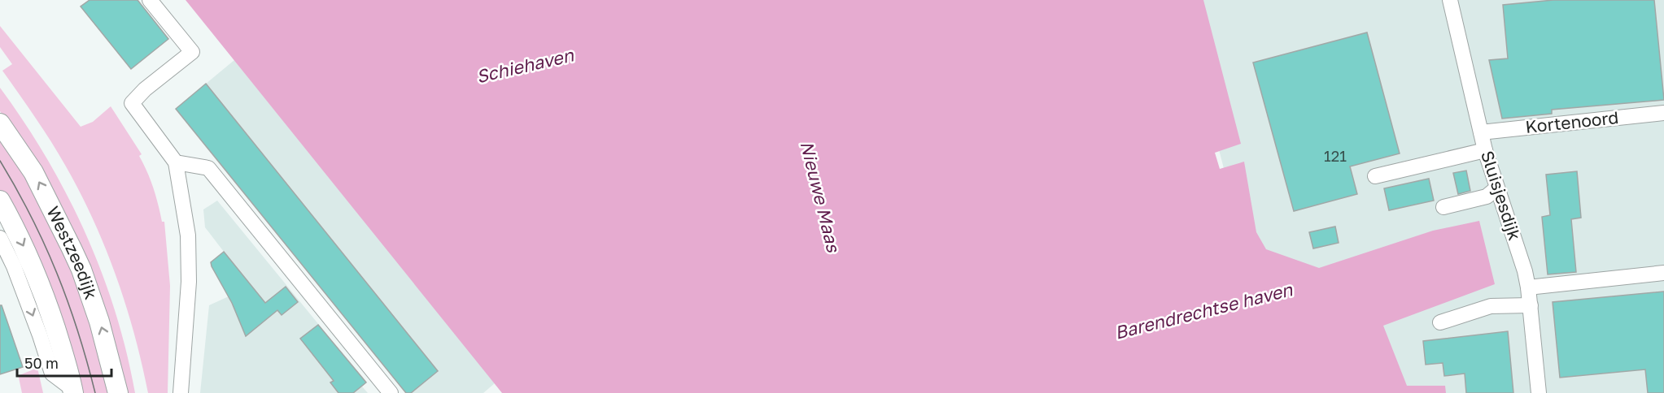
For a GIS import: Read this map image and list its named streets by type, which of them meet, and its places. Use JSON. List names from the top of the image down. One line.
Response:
{"streets":{"main road":["Westzeedijk"],"street":["Kortenoord","Sluisjesdijk"]},"crossings":[["Kortenoord","Sluisjesdijk"]],"water":["Schiehaven","Nieuwe Maas","Barendrechtse haven"],"house_numbers":["121"],"scale_bar":"50 m"}
